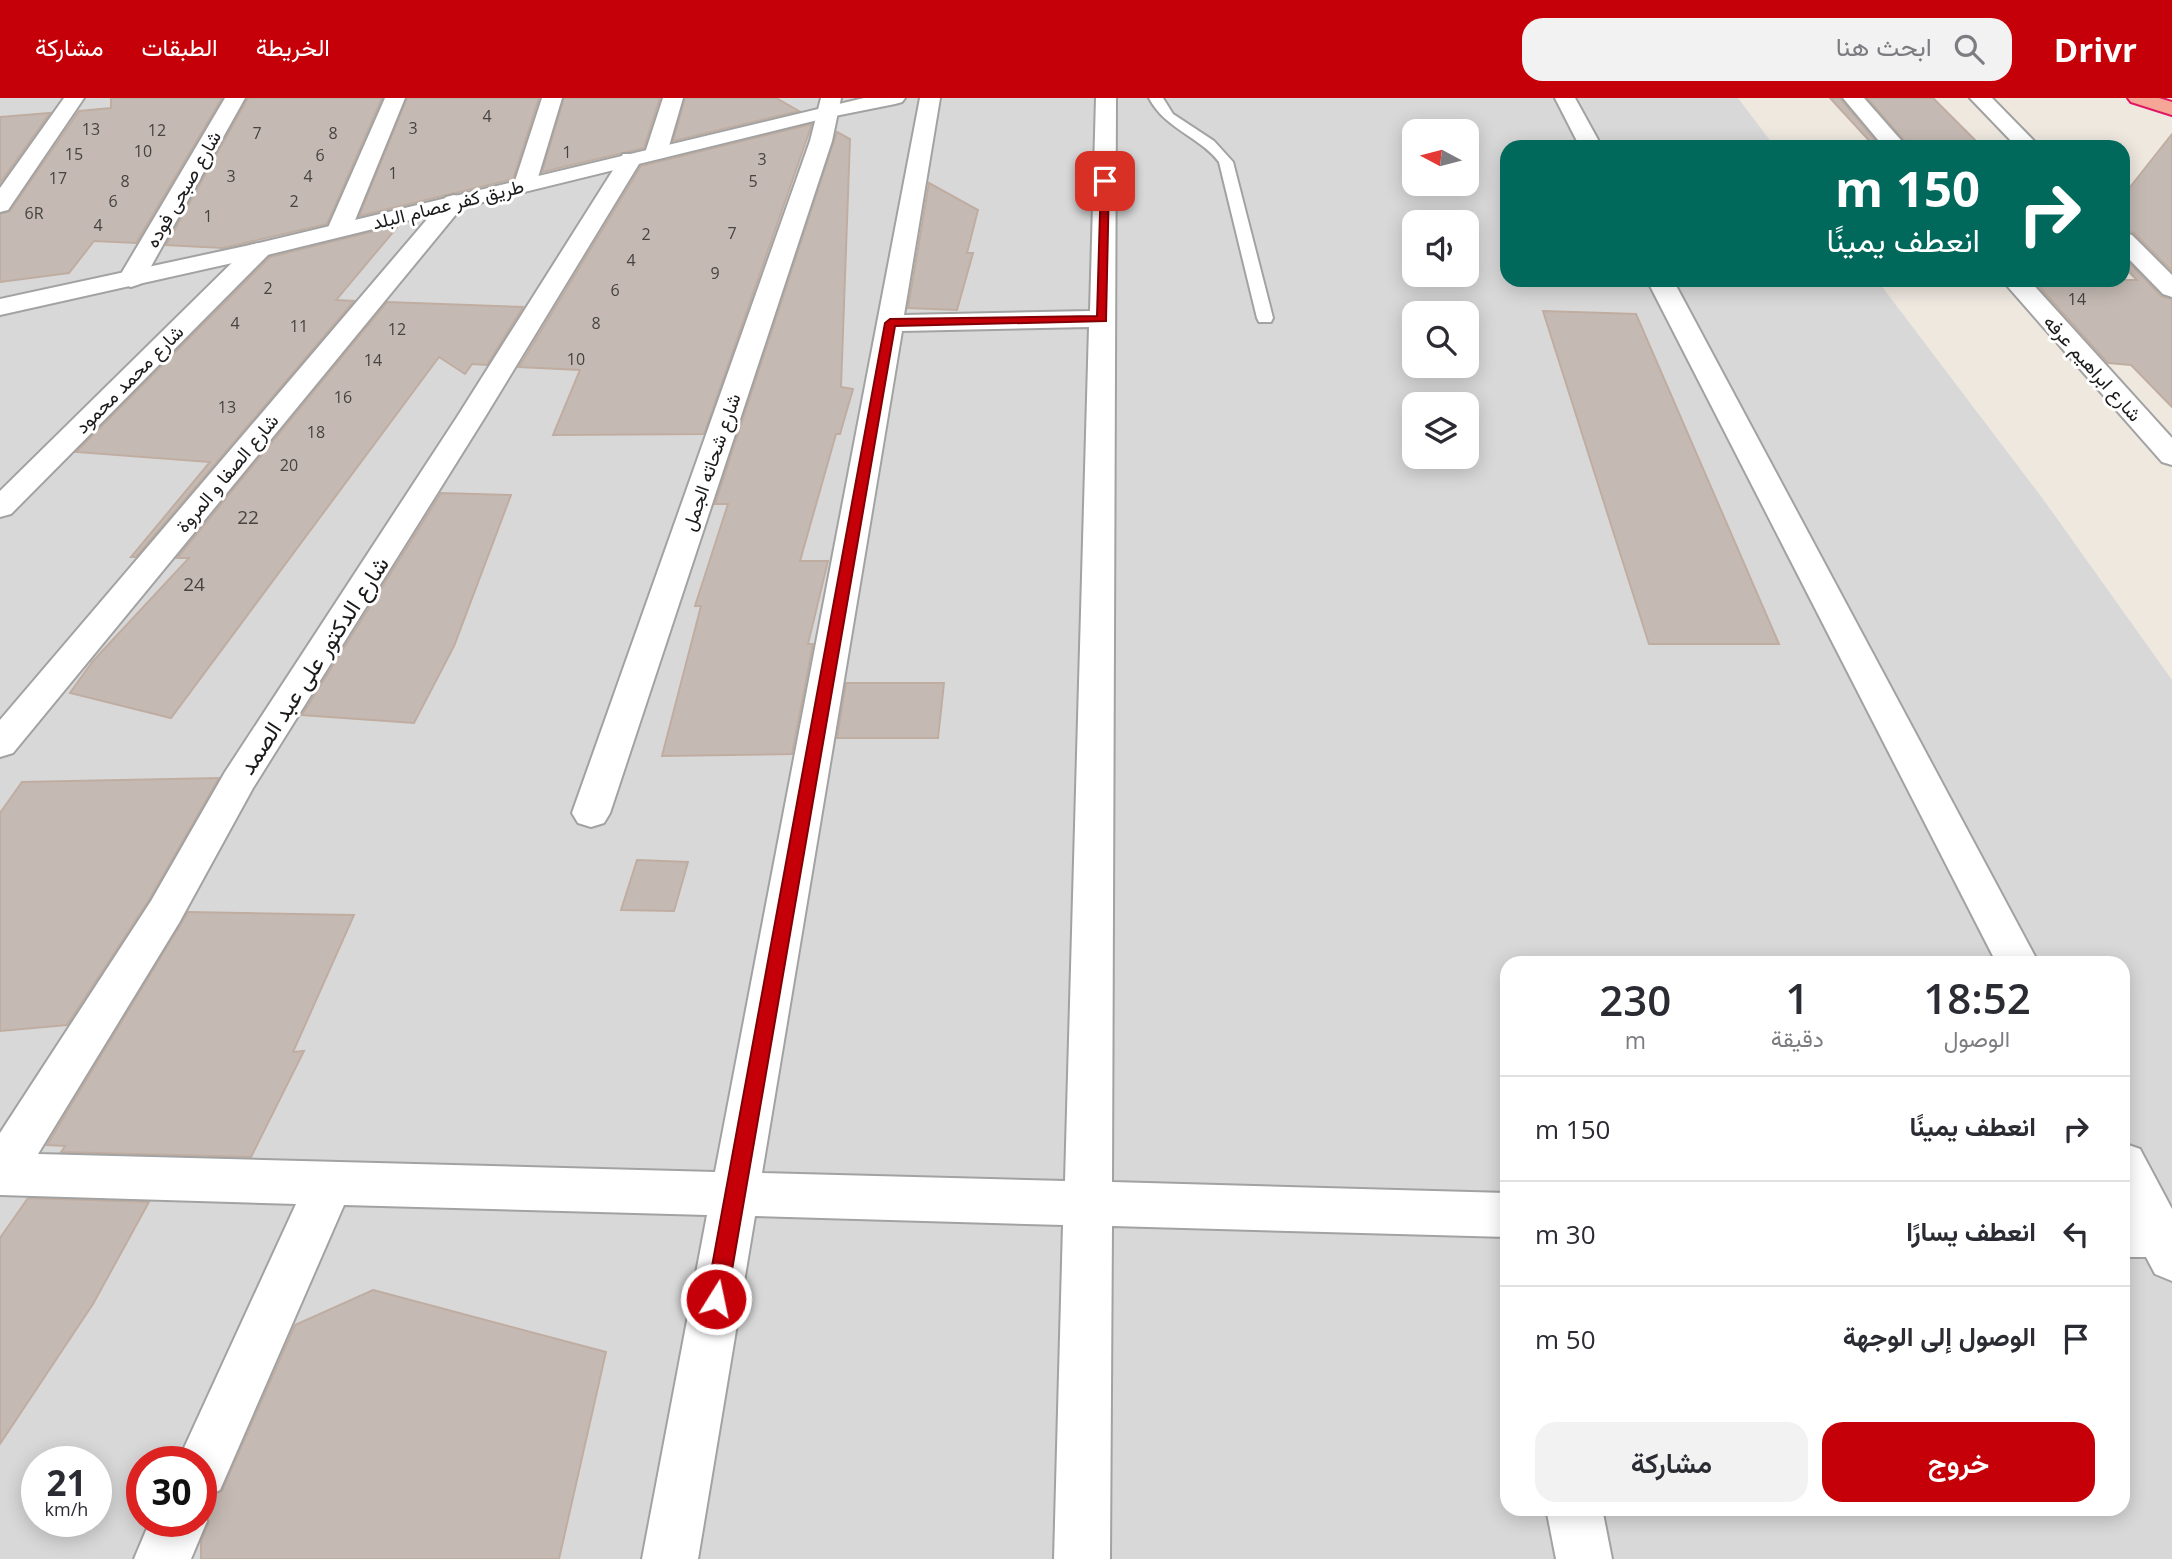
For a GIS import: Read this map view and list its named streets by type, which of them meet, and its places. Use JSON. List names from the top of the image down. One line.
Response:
{"streets":{"street":["شارع صبحى فوده","طريق كفر عصام البلد","شارع ابراهيم عرفه","شارع محمد محمود","شارع شحاته الجمل","شارع الصفا و المروة","شارع الدكتور على عبد الصمد"]},"crossings":[["شارع صبحى فوده","طريق كفر عصام البلد"],["طريق كفر عصام البلد","شارع محمد محمود"],["طريق كفر عصام البلد","شارع شحاته الجمل"],["طريق كفر عصام البلد","شارع الصفا و المروة"],["طريق كفر عصام البلد","شارع الدكتور على عبد الصمد"]],"house_numbers":["4","3","13","12","7","8","10","1","15","6","3","1","3","4","17","8","5","6","2","6R","1","4","7","2","4","9","2","6","14","4","8","11","12","10","14","16","13","18","20","22","24"],"north":"left","page":{"header":"Drivr","search":"ابحث هنا","nav":["الخريطة","الطبقات","مشاركة"],"turn":["150 m","انعطف يمينًا"],"eta":["18:52","الوصول","1","دقيقة","230","m"],"list":[{"name":"انعطف يمينًا","value":"150 m"},{"name":"انعطف يسارًا","value":"30 m"},{"name":"الوصول إلى الوجهة","value":"50 m"}],"buttons":["خروج","مشاركة"],"speed":"21 km/h","limit":"30"}}
